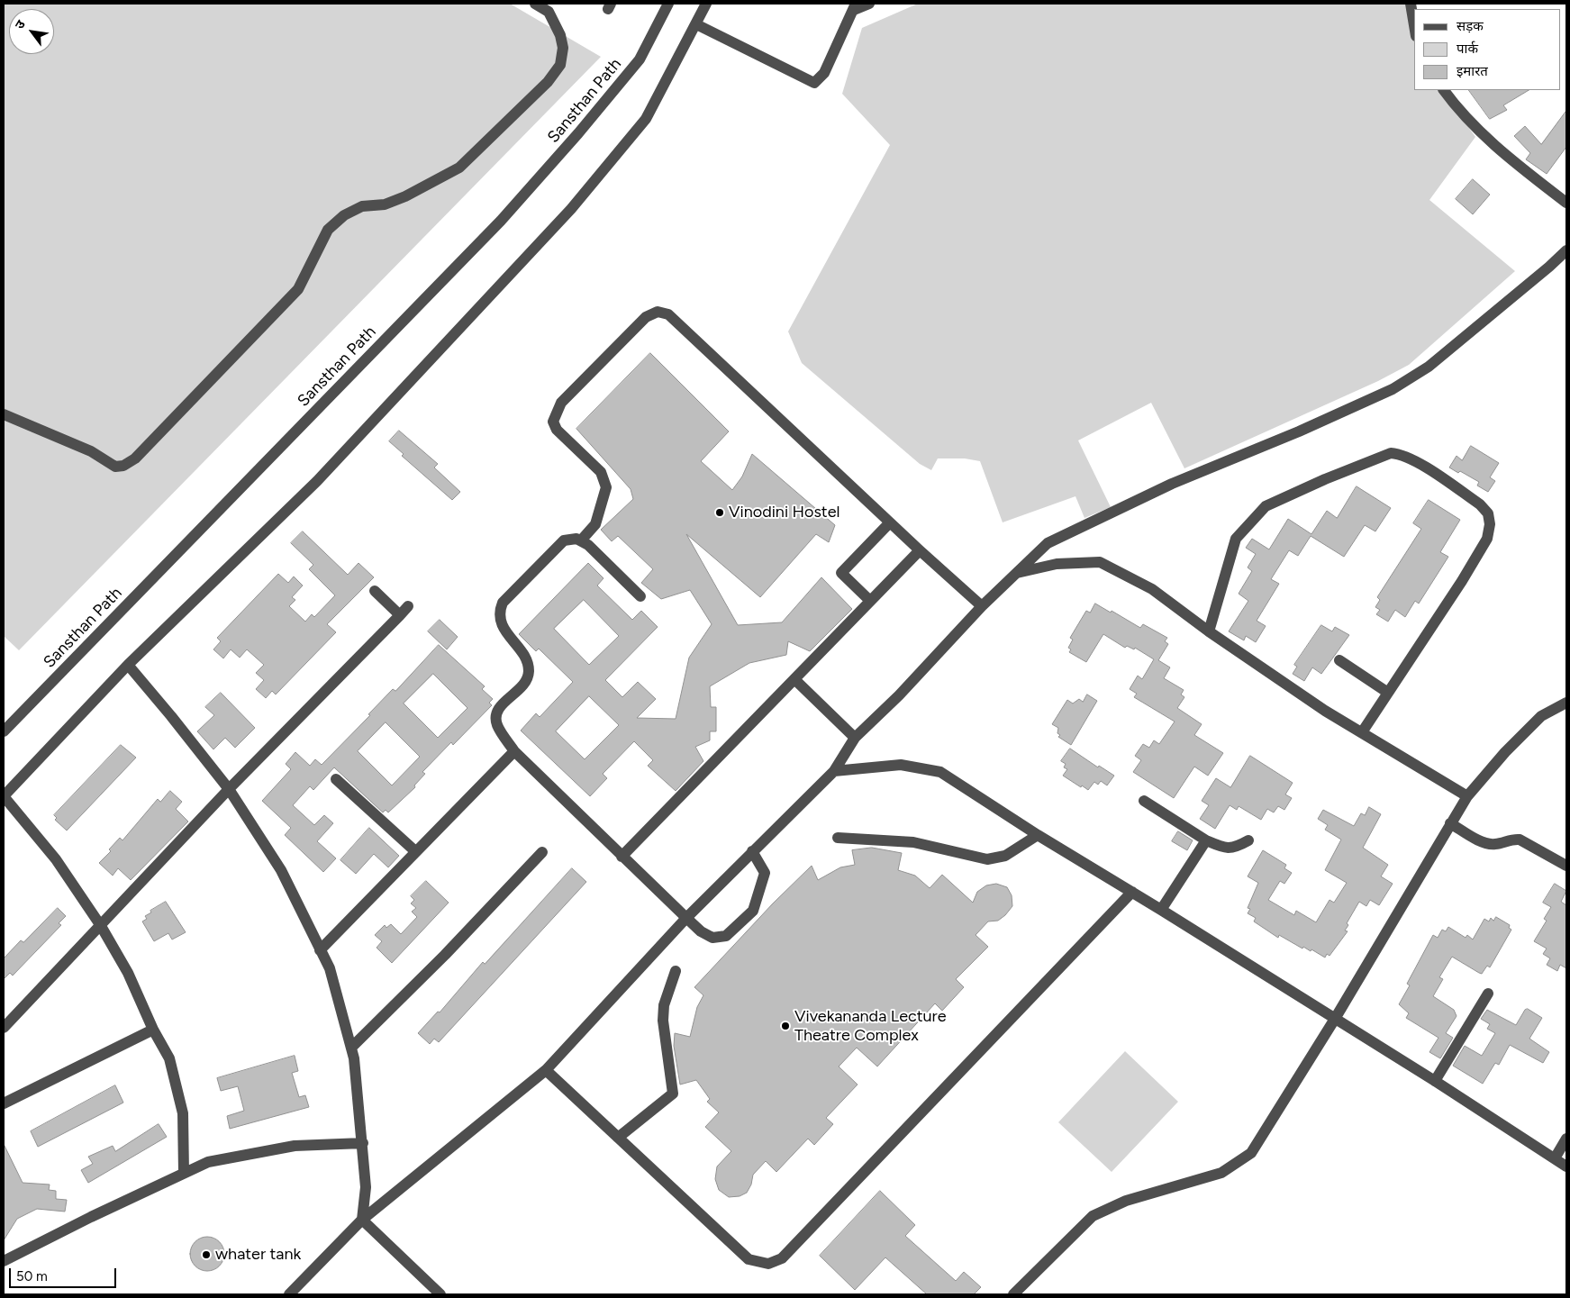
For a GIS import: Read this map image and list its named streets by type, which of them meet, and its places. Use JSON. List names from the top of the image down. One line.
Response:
{"streets":{"street":["Sansthan Path"]},"places":["Vinodini Hostel","Vivekananda Lecture Theatre Complex","whater tank"],"legend":["सड़क","पार्क","इमारत"],"scale_bar":"50 m","north":"top left"}
